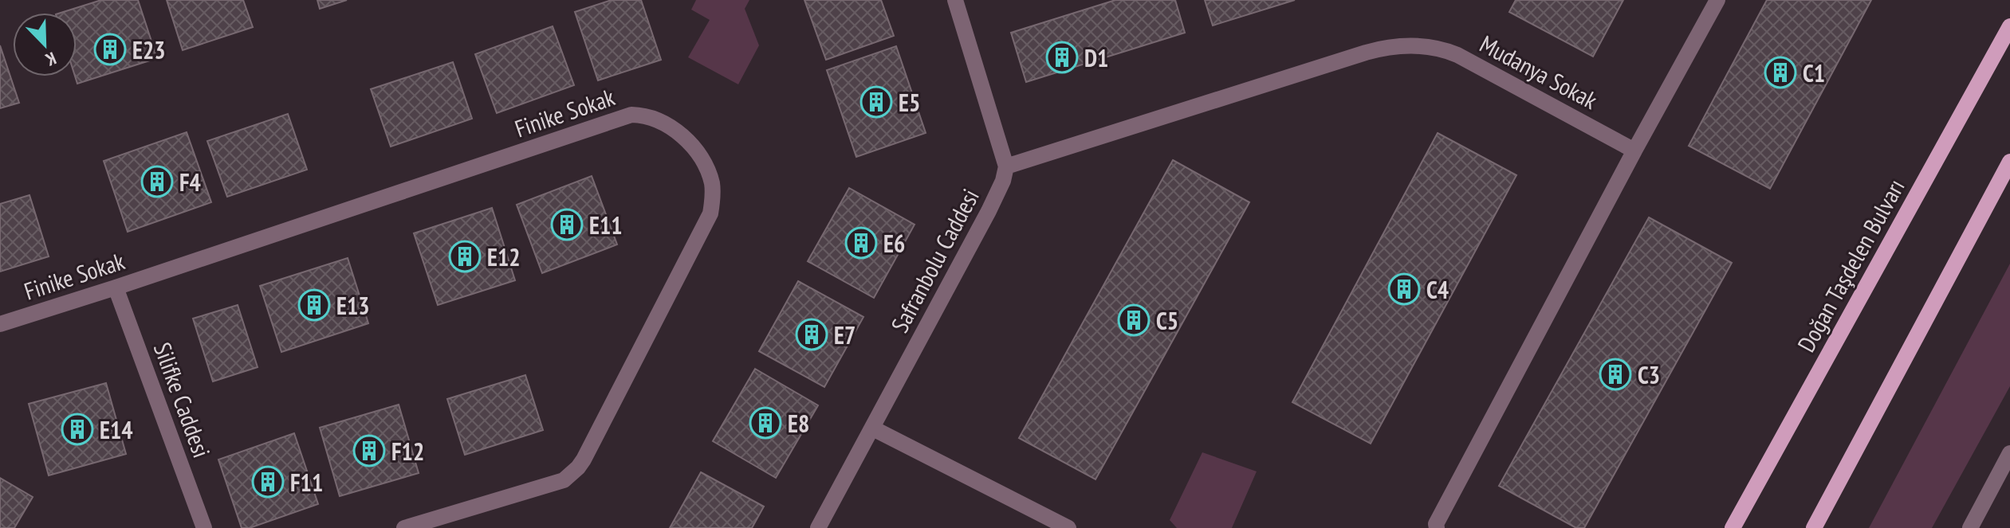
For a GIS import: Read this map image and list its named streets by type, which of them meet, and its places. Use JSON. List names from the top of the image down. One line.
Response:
{"streets":{"main road":["Doğan Taşdelen Bulvarı"],"street":["Mudanya Sokak","Finike Sokak","Safranbolu Caddesi","Silifke Caddesi"]},"crossings":[["Mudanya Sokak","Safranbolu Caddesi"],["Finike Sokak","Silifke Caddesi"]],"places":{"building":["E23","D1","C1","E5","F4","E11","E6","E12","C4","E13","C5","E7","C3","E8","E14","F12","F11"]},"north":"bottom right"}
